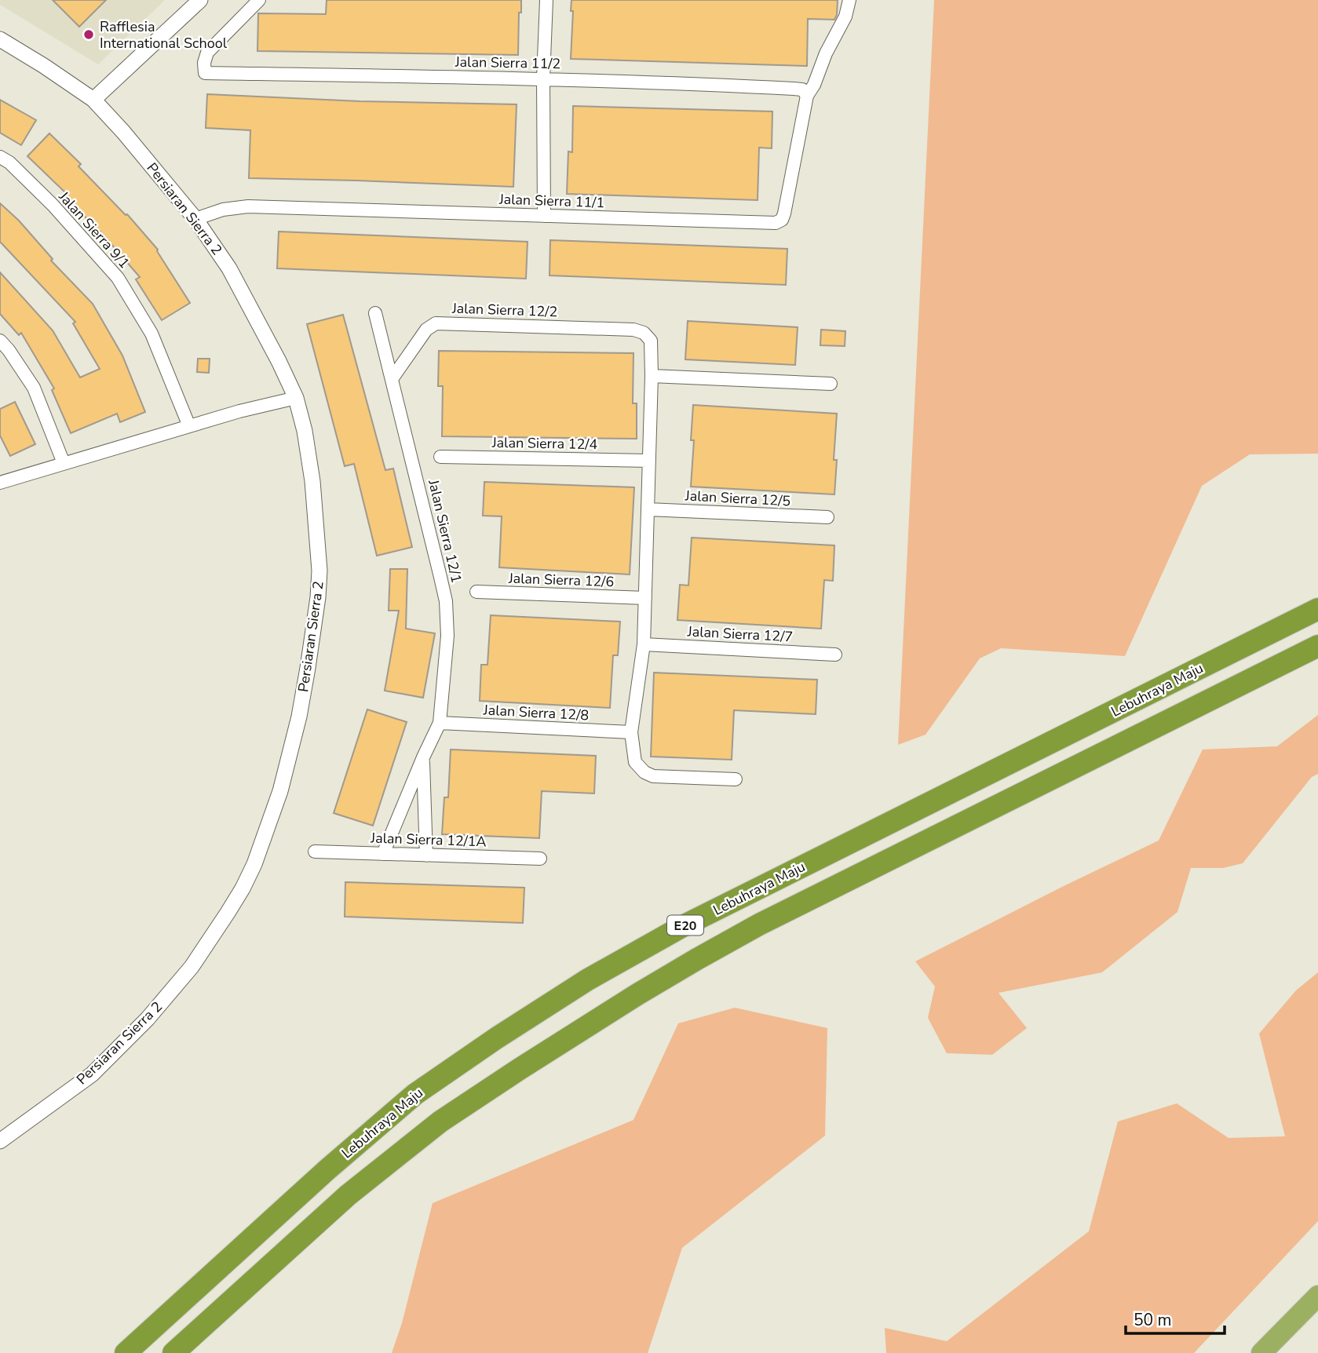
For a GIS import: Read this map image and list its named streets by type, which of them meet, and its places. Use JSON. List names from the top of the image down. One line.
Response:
{"streets":{"highway":["Lebuhraya Maju","E20"],"street":["Jalan Sierra 11/2","Jalan Sierra 11/1","Persiaran Sierra 2","Jalan Sierra 9/1","Jalan Sierra 12/2","Jalan Sierra 12/4","Jalan Sierra 12/5","Jalan Sierra 12/1","Jalan Sierra 12/6","Jalan Sierra 12/7","Jalan Sierra 12/8","Jalan Sierra 12/1A"]},"crossings":[["Jalan Sierra 11/2","Jalan Sierra 11/1"],["Jalan Sierra 11/1","Persiaran Sierra 2"],["Jalan Sierra 12/2","Jalan Sierra 12/1"],["Jalan Sierra 12/1","Jalan Sierra 12/8"],["Jalan Sierra 12/1","Jalan Sierra 12/1A"]],"places":["Rafflesia International School"],"scale_bar":"50 m"}
